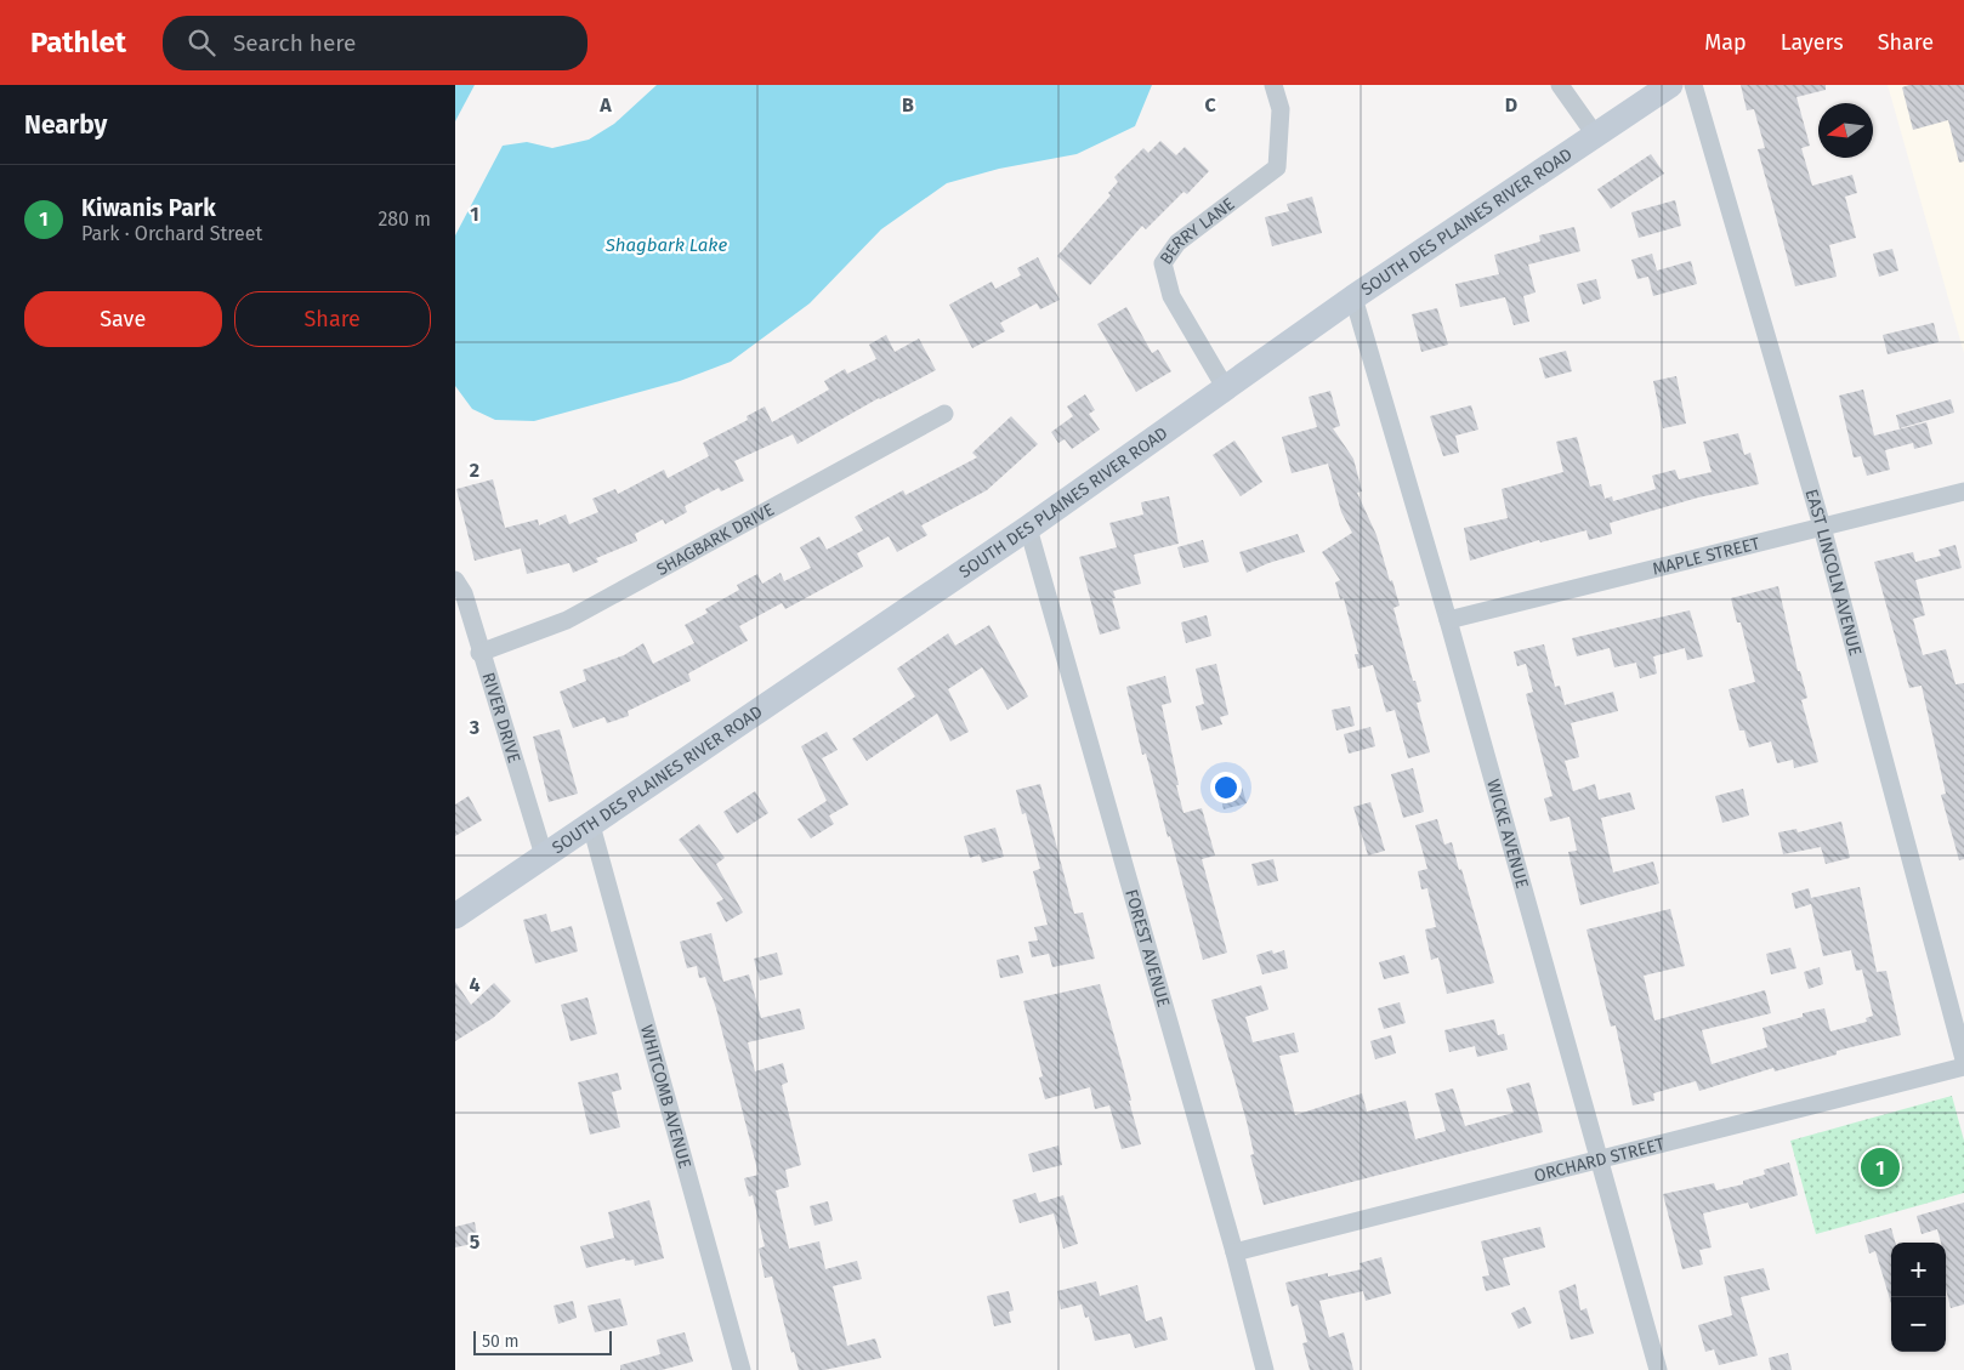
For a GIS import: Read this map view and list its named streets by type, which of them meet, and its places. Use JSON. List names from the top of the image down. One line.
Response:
{"streets":{"main road":["SOUTH DES PLAINES RIVER ROAD"],"street":["BERRY LANE","SHAGBARK DRIVE","MAPLE STREET","EAST LINCOLN AVENUE","RIVER DRIVE","WICKE AVENUE","FOREST AVENUE","WHITCOMB AVENUE","ORCHARD STREET"]},"crossings":[["SOUTH DES PLAINES RIVER ROAD","BERRY LANE"],["SOUTH DES PLAINES RIVER ROAD","RIVER DRIVE"],["SOUTH DES PLAINES RIVER ROAD","WICKE AVENUE"],["SOUTH DES PLAINES RIVER ROAD","FOREST AVENUE"],["SOUTH DES PLAINES RIVER ROAD","WHITCOMB AVENUE"],["SHAGBARK DRIVE","RIVER DRIVE"],["MAPLE STREET","EAST LINCOLN AVENUE"],["MAPLE STREET","WICKE AVENUE"],["WICKE AVENUE","ORCHARD STREET"],["FOREST AVENUE","ORCHARD STREET"]],"water":["Shagbark Lake"],"scale_bar":"50 m","north":"left","page":{"header":"Pathlet","search":"Search here","nav":["Map","Layers","Share"],"heading":"Nearby","list":[{"mark":"1","name":"Kiwanis Park","note":"Park · Orchard Street","value":"280 m"}],"buttons":["Save","Share"],"pins":"1","map_buttons":["+","−"],"scale":"50 m"},"grid":{"columns":["A","B","C","D"],"rows":["1","2","3","4","5"]}}
